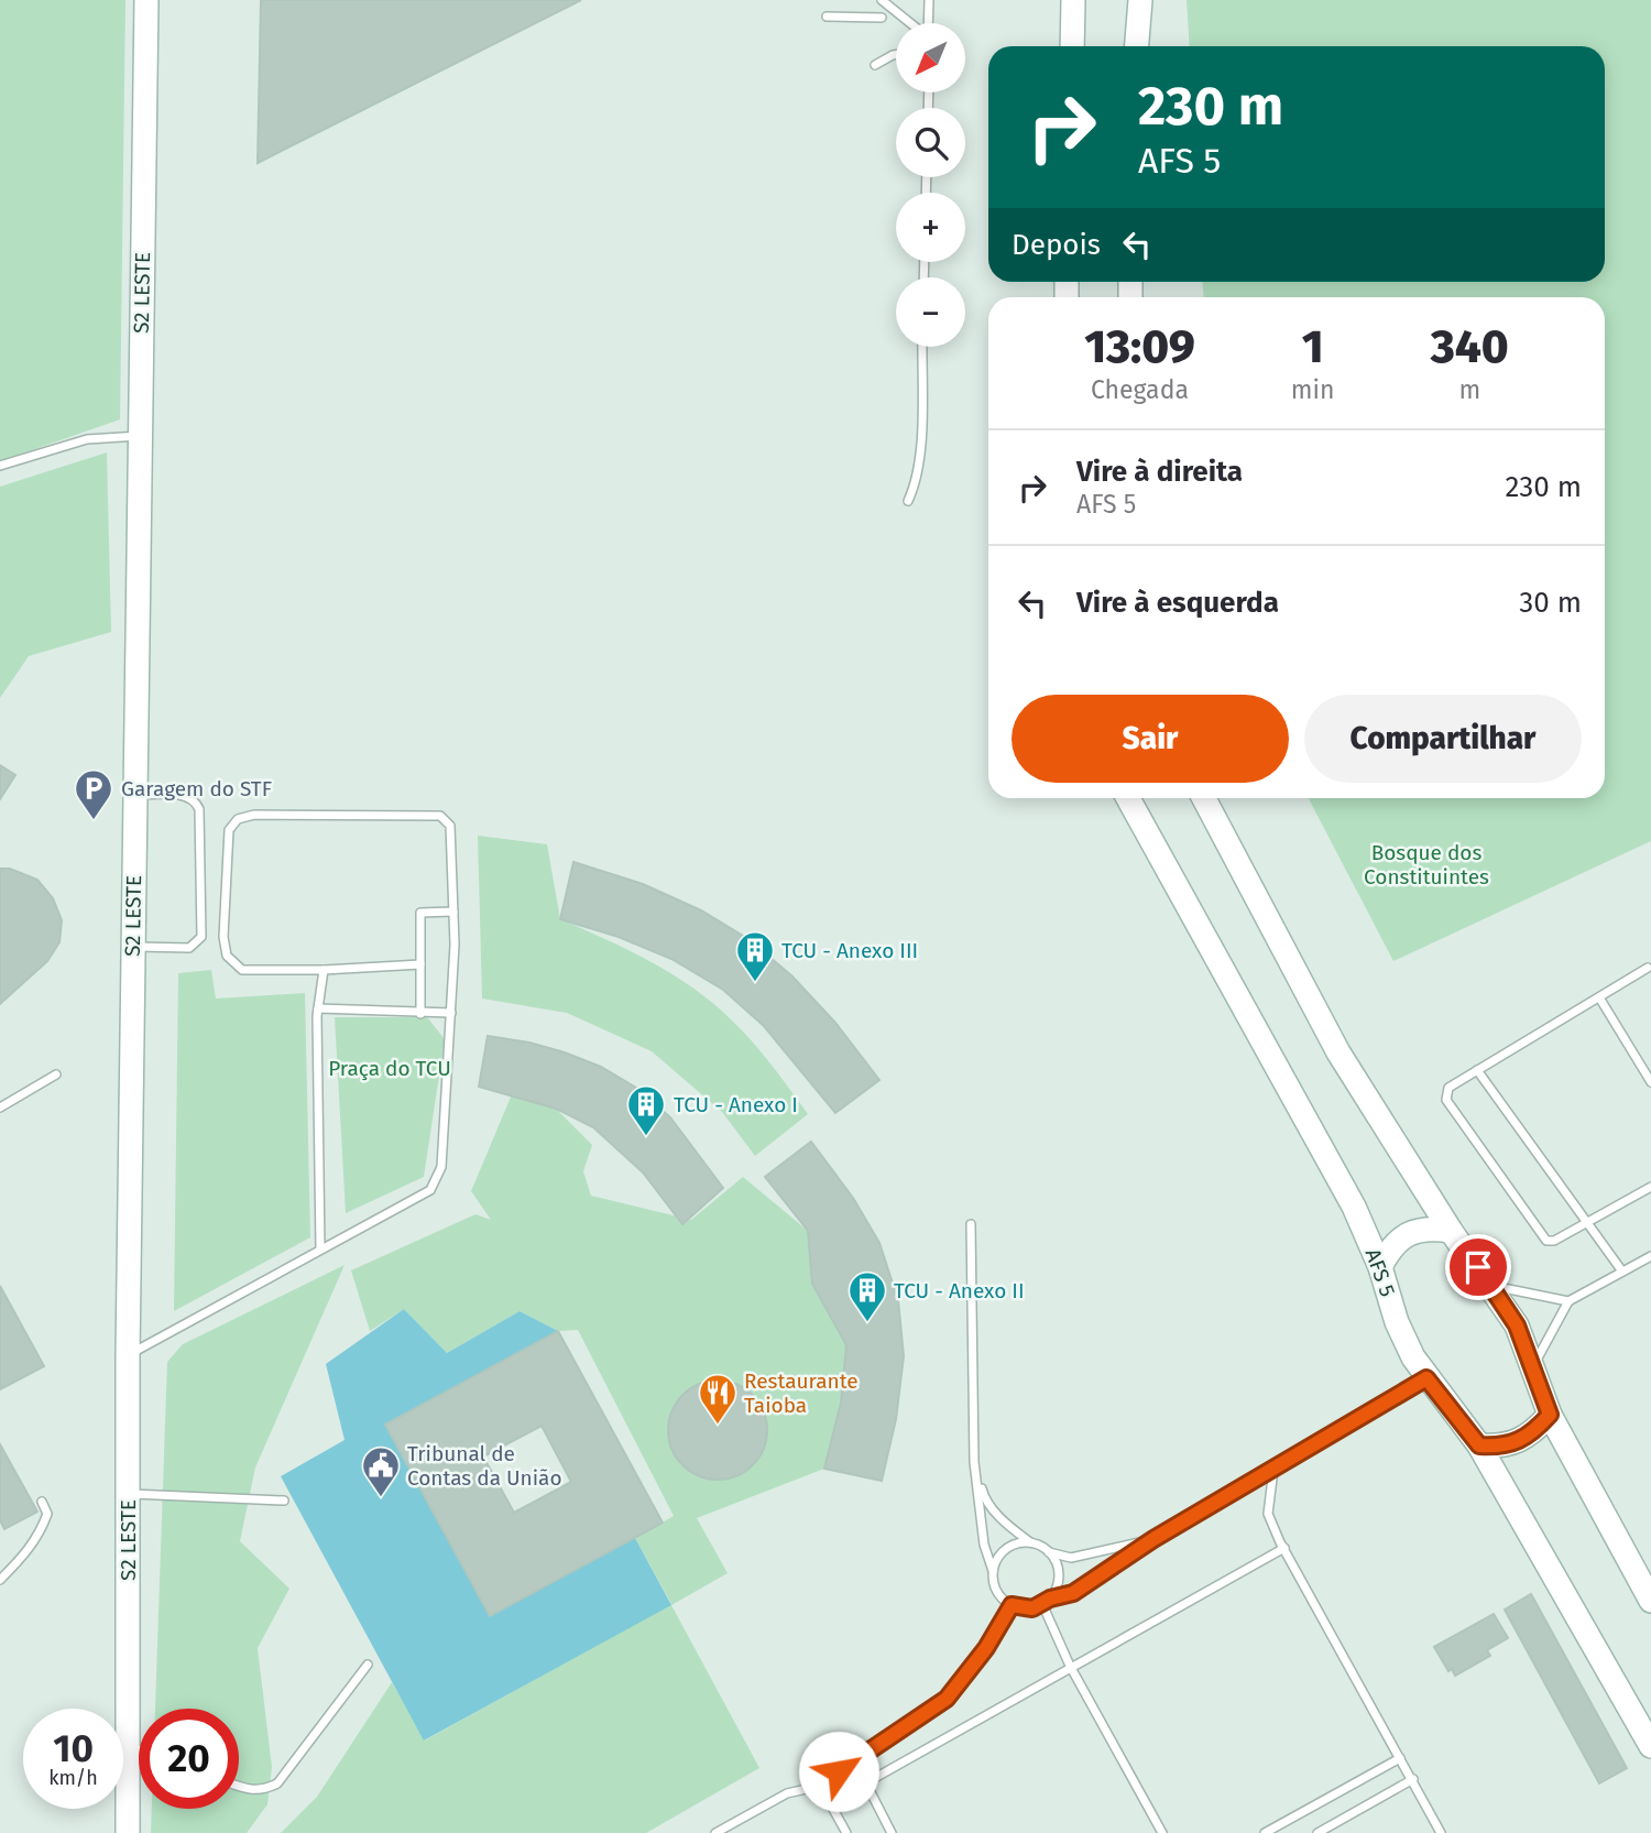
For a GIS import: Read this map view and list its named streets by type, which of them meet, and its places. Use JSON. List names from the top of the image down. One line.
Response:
{"streets":{"main road":["S2 LESTE","AFS 5"]},"parks":["Bosque dos Constituintes","Praça do TCU"],"places":{"parking":["Garagem do STF"],"building":["TCU - Anexo III","TCU - Anexo I","TCU - Anexo II"],"restaurant":["Restaurante Taioba"],"public building":["Tribunal de Contas da União"]},"north":"bottom left","page":{"map_buttons":["+","−"],"turn":["230 m","AFS 5"],"then":"Depois","eta":["13:09","Chegada","1","min","340","m"],"list":[{"name":"Vire à direita","note":"AFS 5","value":"230 m"},{"name":"Vire à esquerda","value":"30 m"}],"buttons":["Sair","Compartilhar"],"speed":"10 km/h","limit":"20"}}
